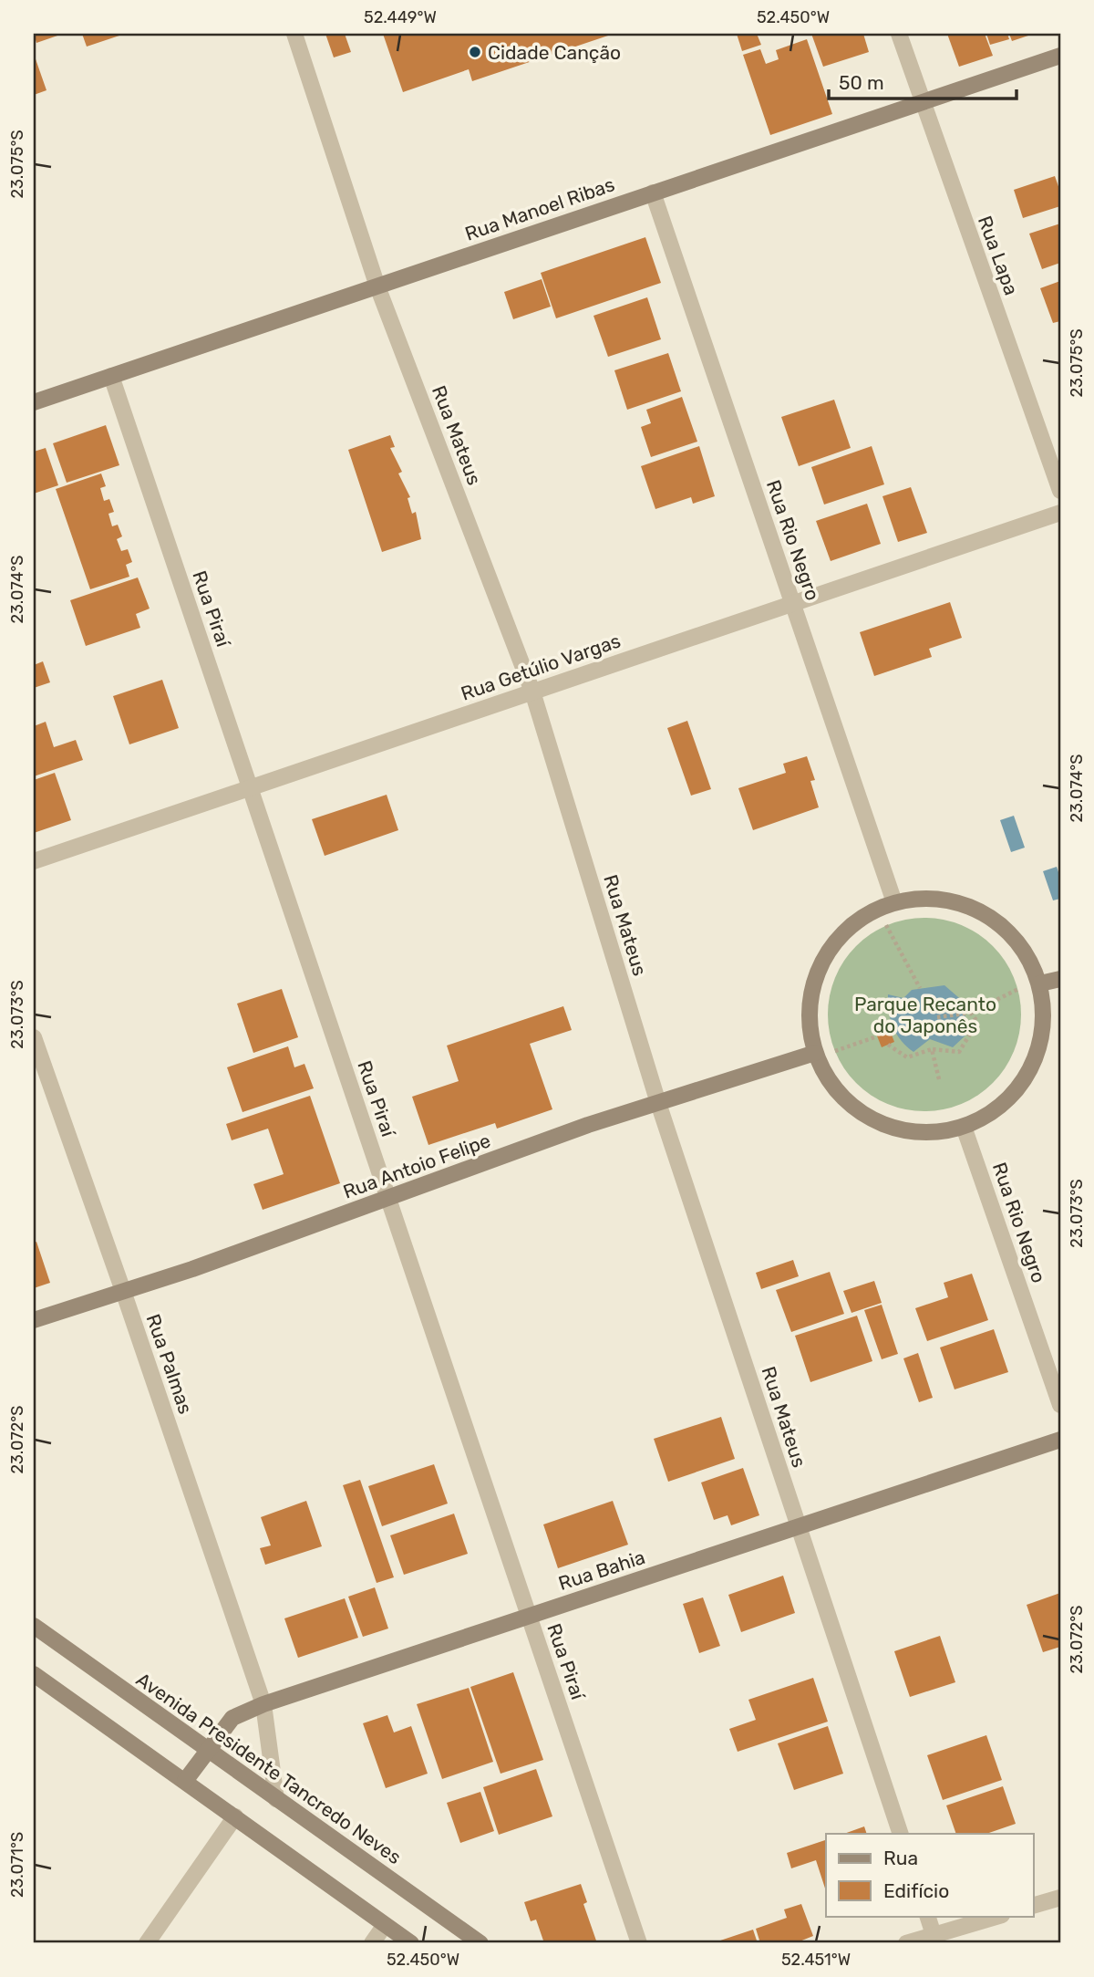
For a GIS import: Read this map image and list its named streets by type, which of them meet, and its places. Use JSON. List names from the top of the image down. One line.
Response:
{"streets":{"street":["Rua Manoel Ribas","Rua Lapa","Rua Mateus","Rua Rio Negro","Rua Piraí","Rua Getúlio Vargas","Rua Antoio Felipe","Rua Palmas","Rua Bahia","Avenida Presidente Tancredo Neves"]},"crossings":[["Rua Manoel Ribas","Rua Lapa"],["Rua Manoel Ribas","Rua Mateus"],["Rua Manoel Ribas","Rua Rio Negro"],["Rua Manoel Ribas","Rua Piraí"],["Rua Mateus","Rua Getúlio Vargas"],["Rua Mateus","Rua Antoio Felipe"],["Rua Mateus","Rua Bahia"],["Rua Rio Negro","Rua Getúlio Vargas"],["Rua Piraí","Rua Getúlio Vargas"],["Rua Piraí","Rua Antoio Felipe"],["Rua Piraí","Rua Bahia"],["Rua Antoio Felipe","Rua Palmas"],["Rua Palmas","Rua Bahia"],["Rua Palmas","Avenida Presidente Tancredo Neves"],["Rua Bahia","Avenida Presidente Tancredo Neves"]],"parks":["Parque Recanto do Japonês"],"places":["Cidade Canção"],"legend":["Rua","Edifício"],"scale_bar":"50 m","coordinates":["52.449°W","52.450°W","23.075°S","23.074°S","23.073°S","23.072°S","23.071°S","52.451°W"]}
